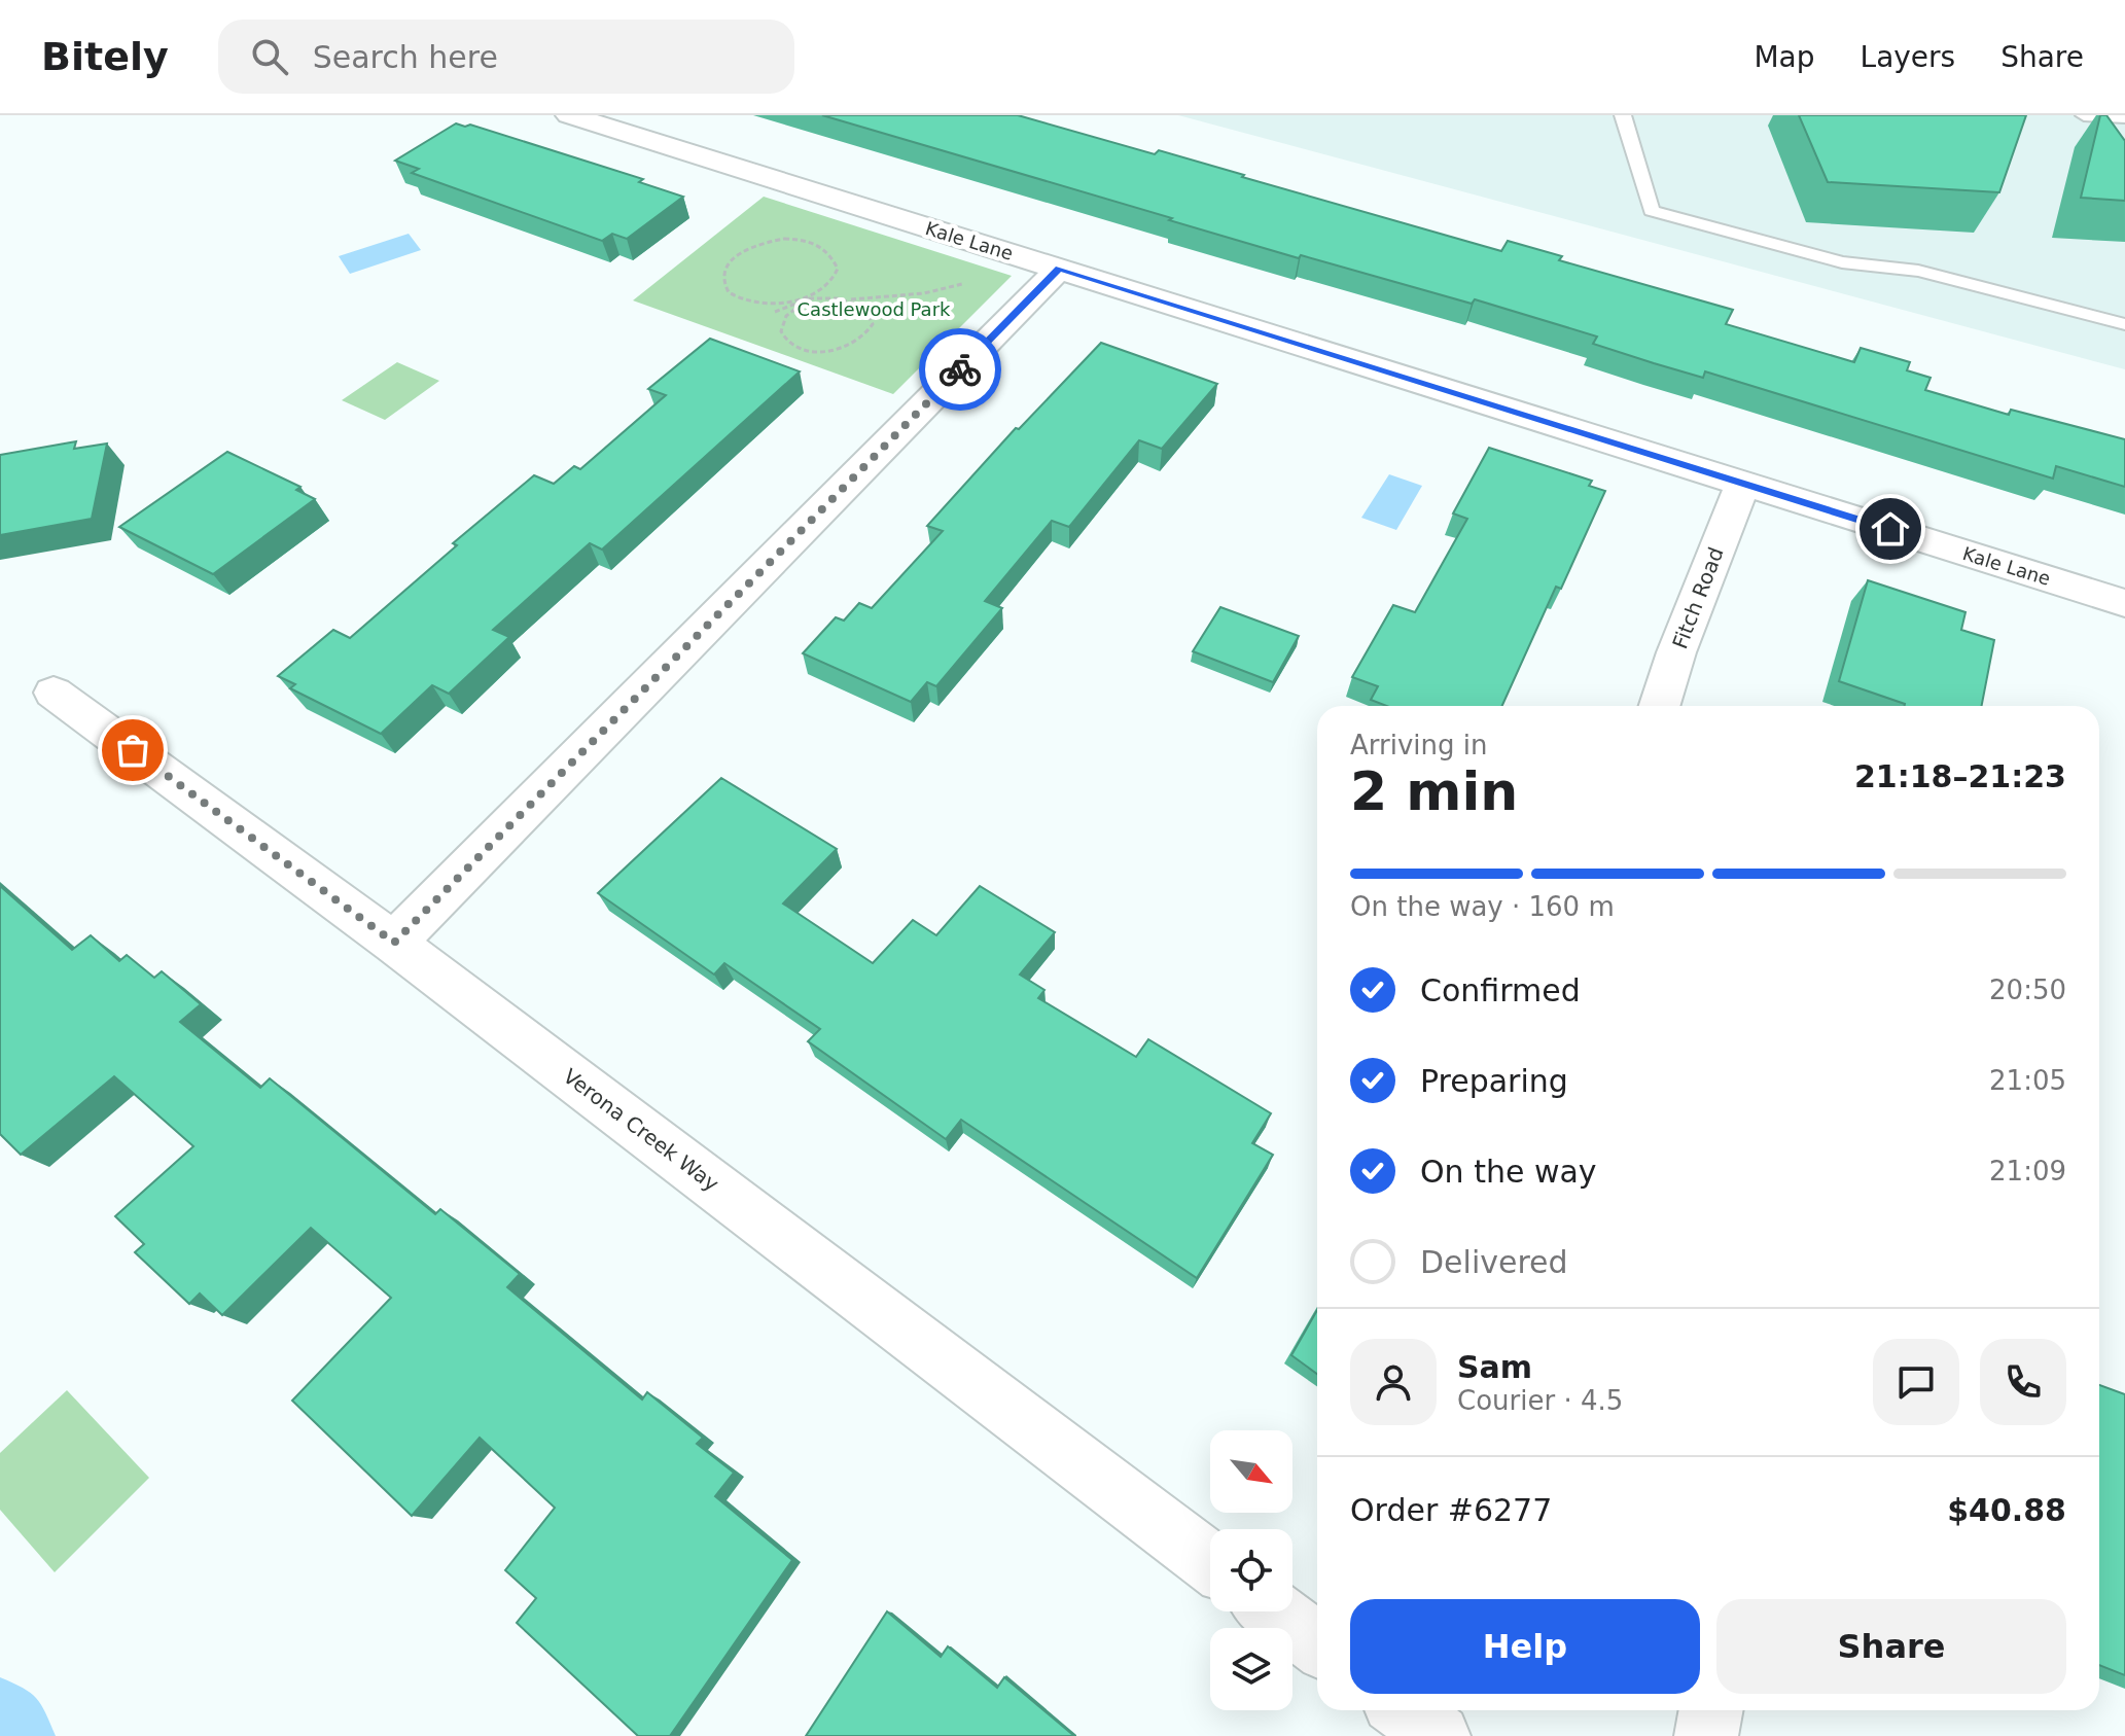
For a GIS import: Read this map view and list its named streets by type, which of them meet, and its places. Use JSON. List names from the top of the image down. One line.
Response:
{"streets":{"street":["Kale Lane","Fitch Road","Verona Creek Way"]},"crossings":[["Kale Lane","Fitch Road"]],"parks":["Castlewood Park"],"north":"bottom right","page":{"header":"Bitely","search":"Search here","nav":["Map","Layers","Share"],"heading":["2 min","Arriving in","21:18–21:23"],"panel":["Sam","Courier · 4.5","Order #6277","$40.88"],"bar":"On the way · 160 m","list":[["Confirmed","20:50"],["Preparing","21:05"],["On the way","21:09"],"Delivered"],"buttons":["Help","Share"]}}
